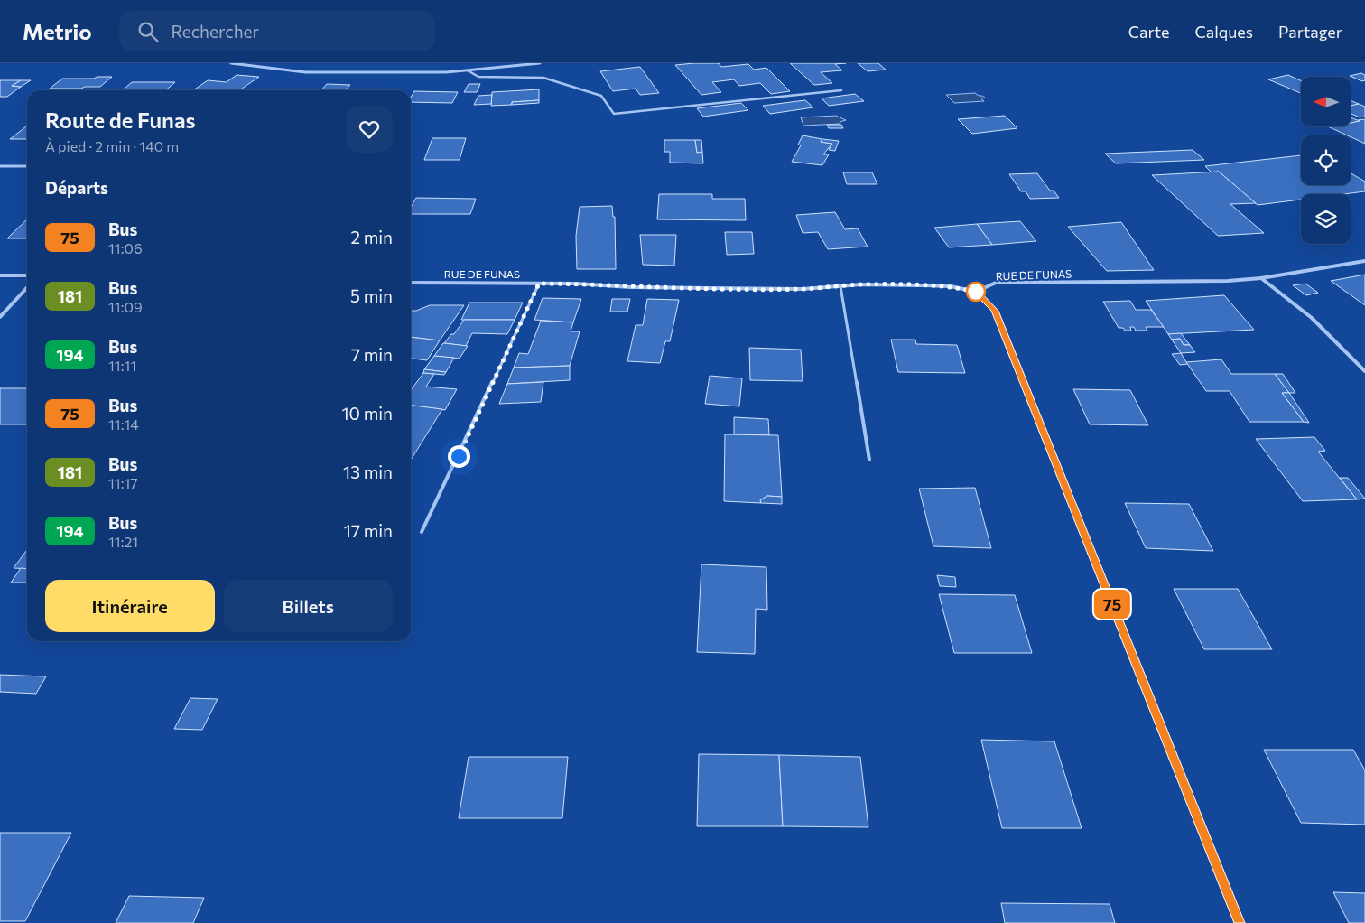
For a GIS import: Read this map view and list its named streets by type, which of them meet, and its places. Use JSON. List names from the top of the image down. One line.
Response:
{"streets":{"street":["RUE DE FUNAS"]},"lines":["bus line 75"],"north":"left","page":{"header":"Metrio","search":"Rechercher","nav":["Carte","Calques","Partager"],"on_map":"75","heading":[["Route de Funas","À pied · 2 min · 140 m"],"Départs"],"list":[{"mark":"75","name":"Bus","note":"11:06","value":"2 min"},{"mark":"181","name":"Bus","note":"11:09","value":"5 min"},{"mark":"194","name":"Bus","note":"11:11","value":"7 min"},{"mark":"75","name":"Bus","note":"11:14","value":"10 min"},{"mark":"181","name":"Bus","note":"11:17","value":"13 min"},{"mark":"194","name":"Bus","note":"11:21","value":"17 min"}],"buttons":["Itinéraire","Billets"]}}
